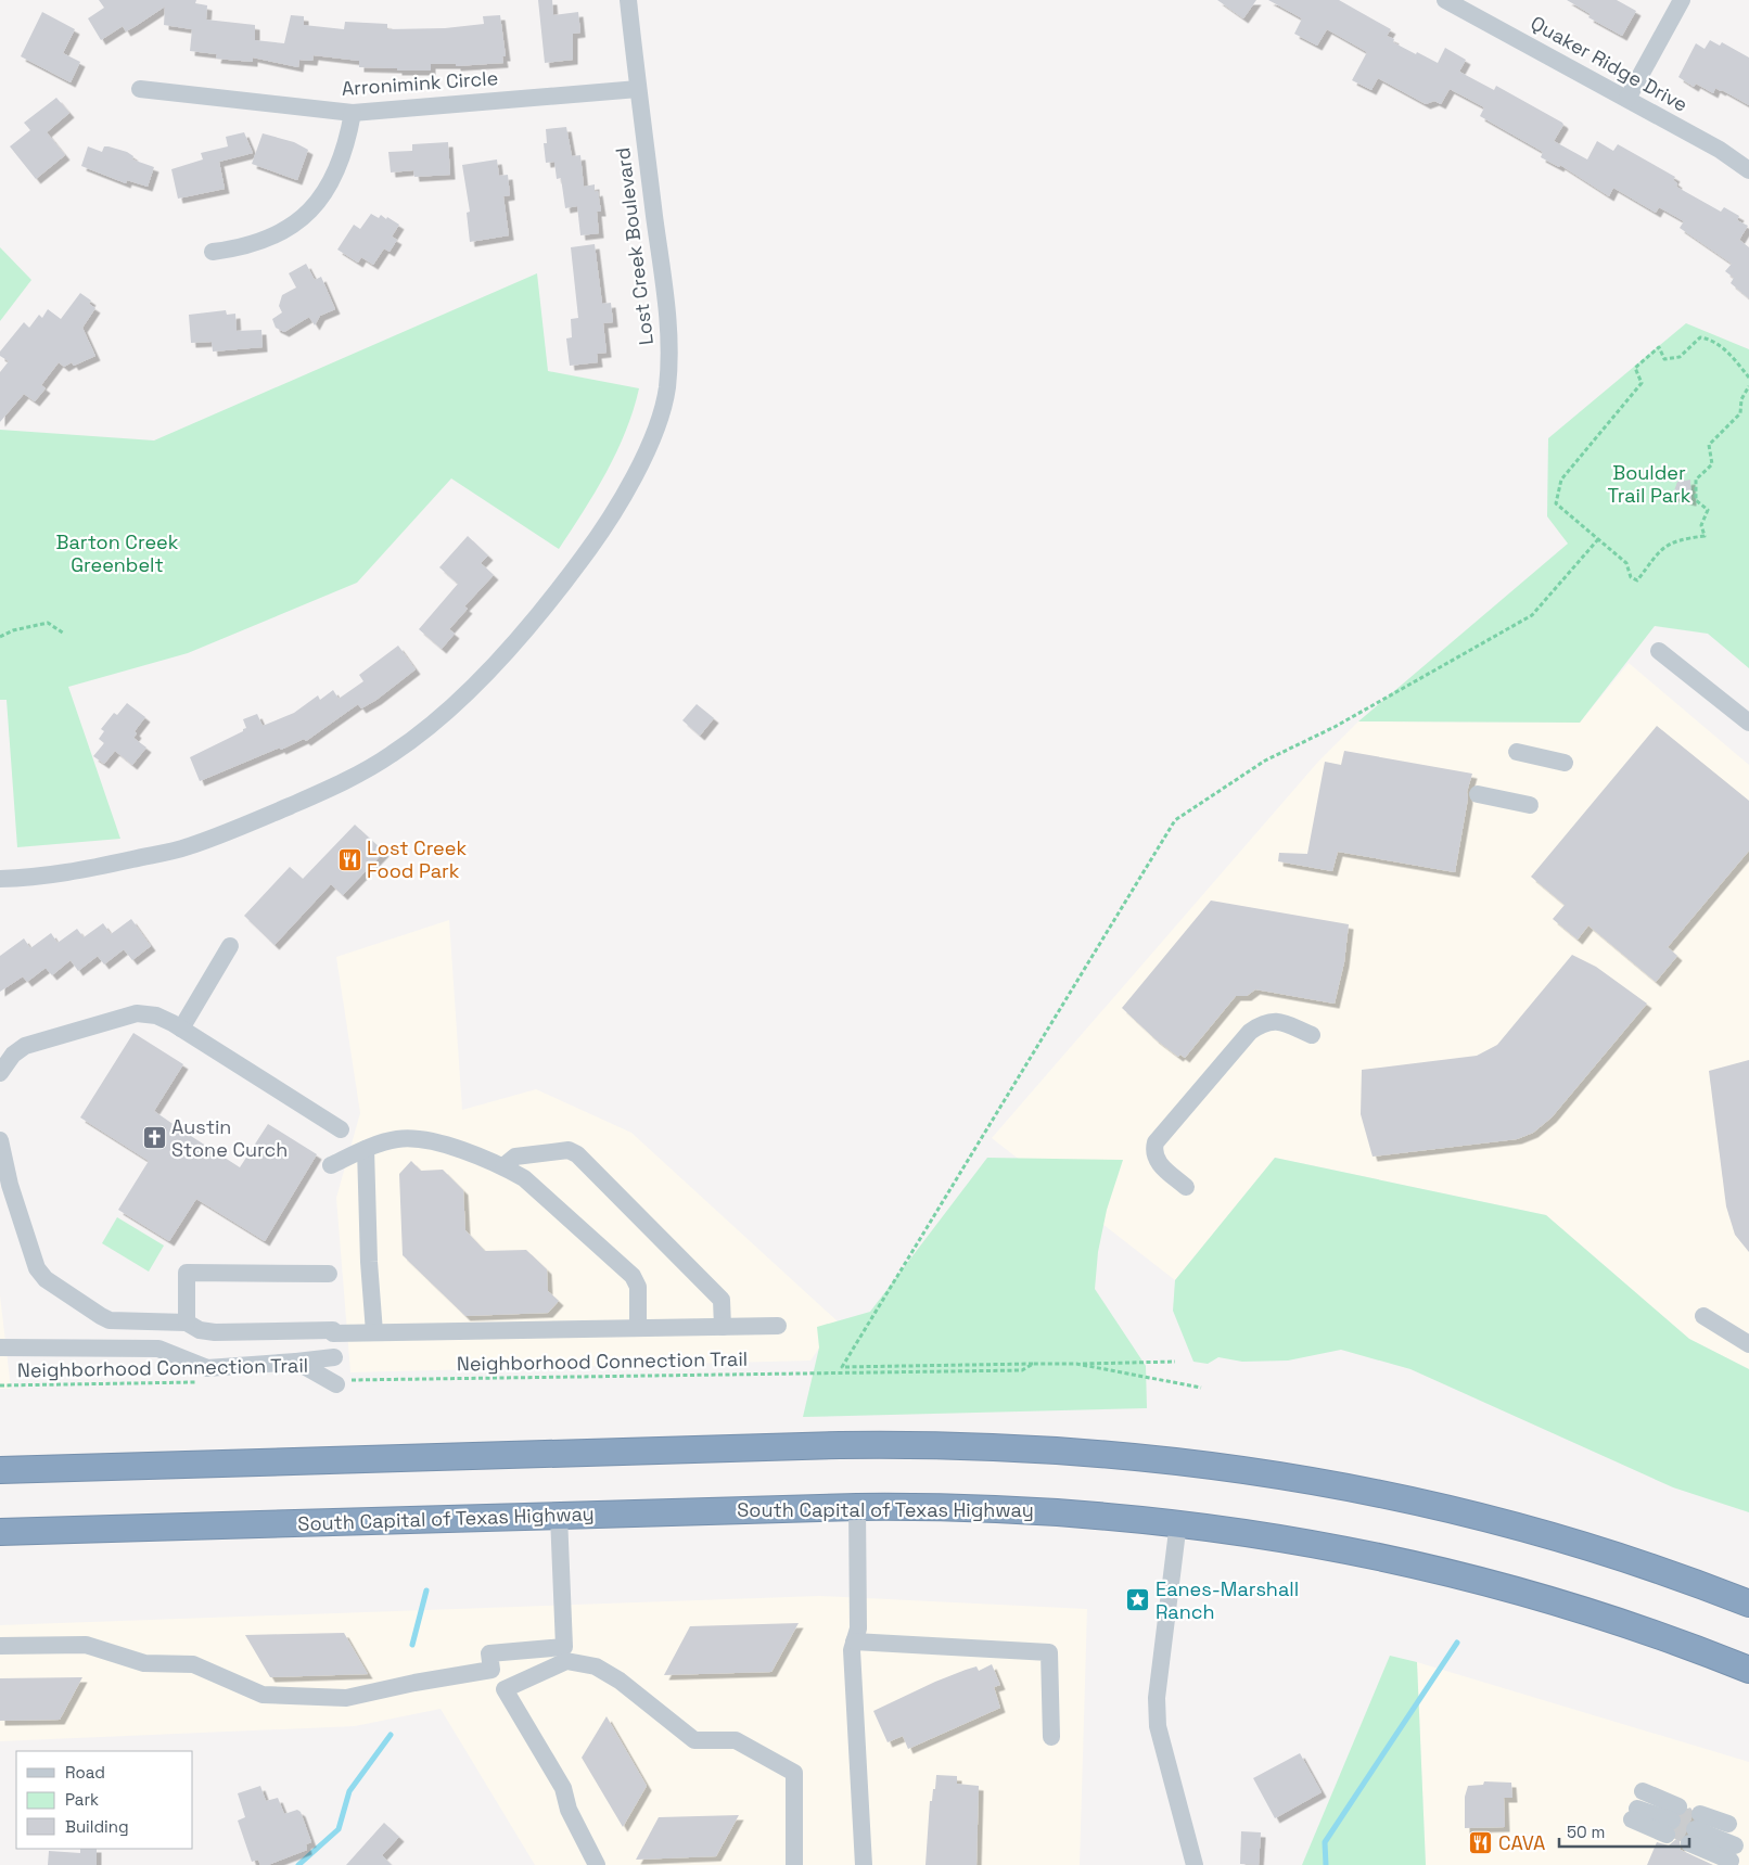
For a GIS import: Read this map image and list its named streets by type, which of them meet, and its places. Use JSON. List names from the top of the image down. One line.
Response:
{"streets":{"highway":["South Capital of Texas Highway"],"street":["Quaker Ridge Drive","Arronimink Circle","Lost Creek Boulevard"],"path":["Neighborhood Connection Trail"]},"crossings":[["Arronimink Circle","Lost Creek Boulevard"]],"parks":["Boulder Trail Park","Barton Creek Greenbelt"],"places":{"restaurant":["Lost Creek Food Park","CAVA"],"church":["Austin Stone Curch"],"place":["Eanes-Marshall Ranch"]},"legend":["Road","Park","Building"],"scale_bar":"50 m"}
